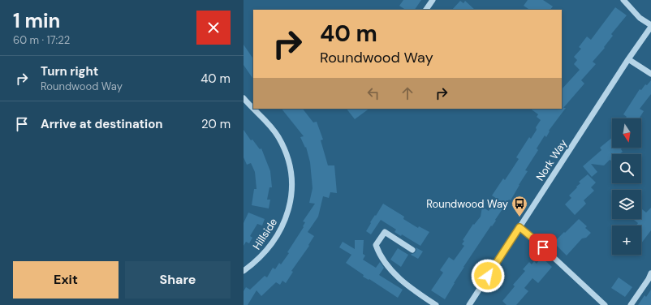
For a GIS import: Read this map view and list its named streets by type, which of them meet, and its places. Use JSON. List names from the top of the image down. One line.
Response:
{"streets":{"street":["Nork Way","Hillside"]},"places":{"bus stop":["Roundwood Way"]},"north":"bottom","page":{"heading":["1 min","60 m · 17:22"],"turn":["40 m","Roundwood Way"],"list":[{"name":"Turn right","note":"Roundwood Way","value":"40 m"},{"name":"Arrive at destination","value":"20 m"}],"map_buttons":"+","buttons":["Exit","Share"]}}
